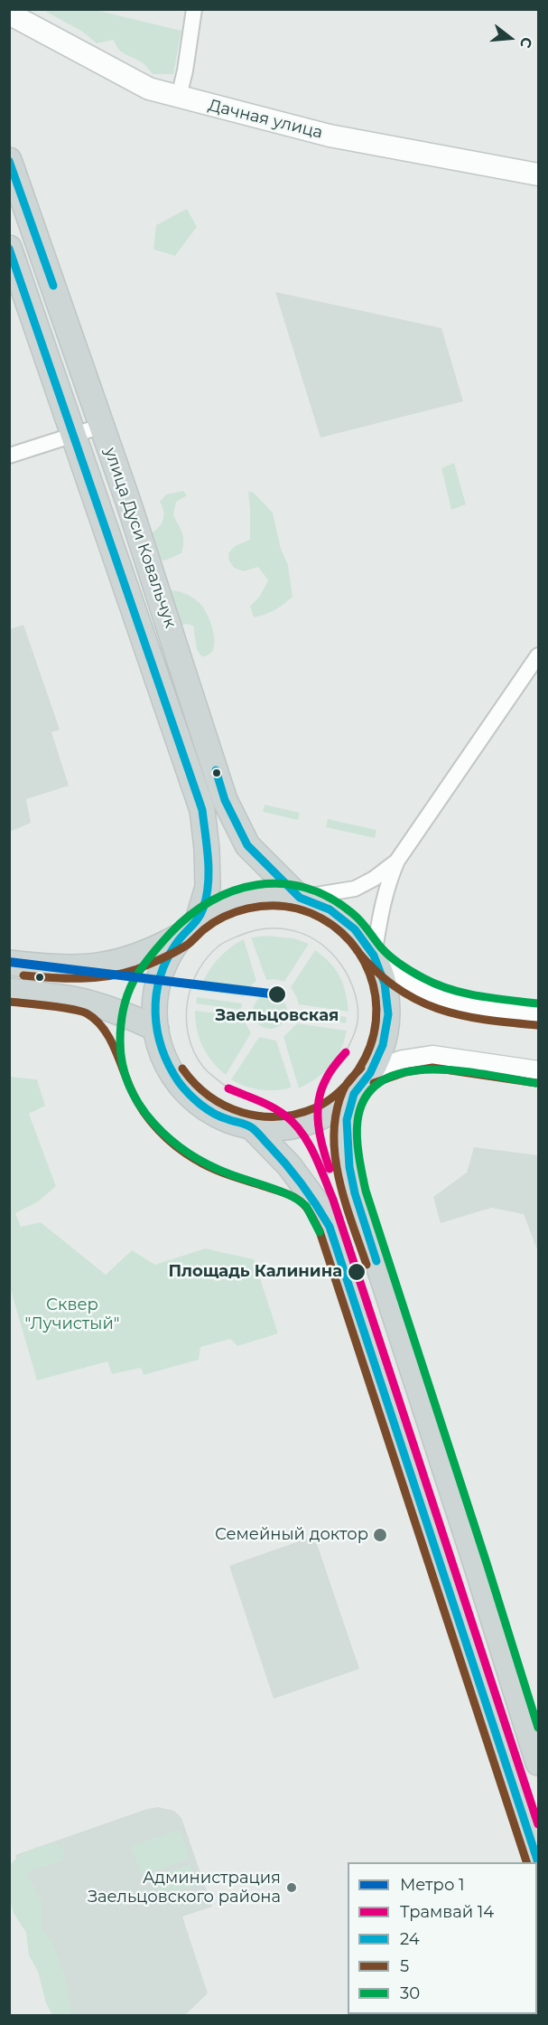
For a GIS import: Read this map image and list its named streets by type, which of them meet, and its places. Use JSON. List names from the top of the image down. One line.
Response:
{"streets":{"main road":["улица Дуси Ковальчук"],"street":["Дачная улица"]},"parks":["Сквер \"Лучистый\""],"places":["Заельцовская","Площадь Калинина","Семейный доктор","Администрация Заельцовского района"],"lines":["transit line 24","transit line 30","transit line 5","metro line 1","tram line 14"],"legend":["Метро 1","Трамвай 14","24","5","30"],"north":"right"}
